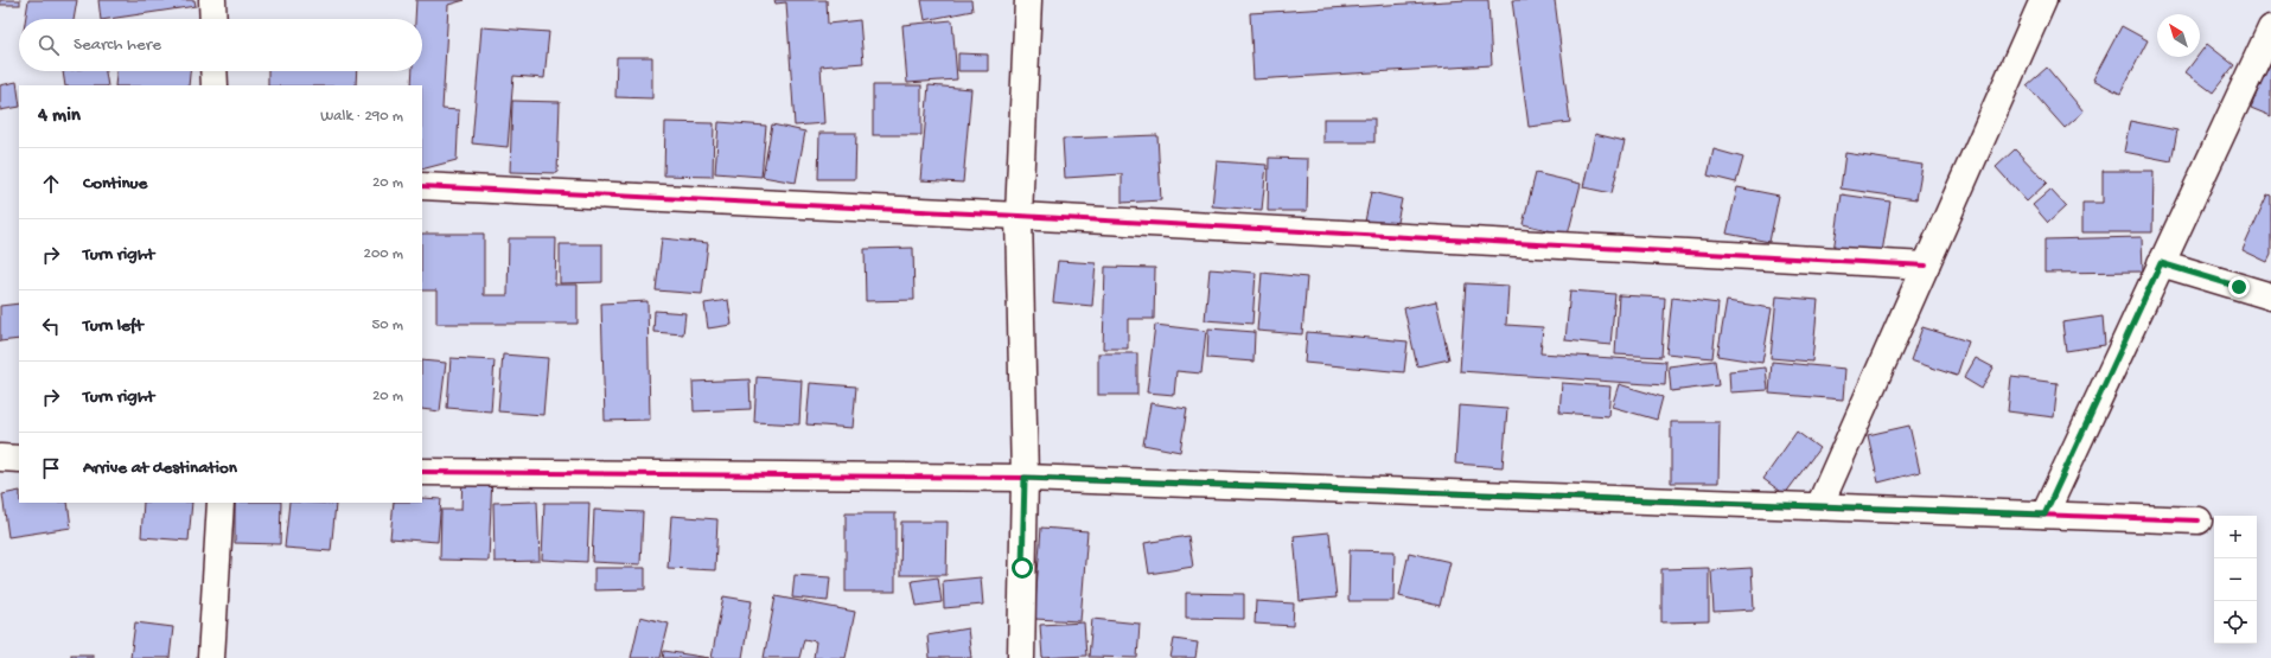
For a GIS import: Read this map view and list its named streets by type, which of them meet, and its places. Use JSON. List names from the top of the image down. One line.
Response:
{"north":"top left","page":{"search":"Search here","heading":["4 min","Walk · 290 m"],"list":[["Continue","20 m"],["Turn right","200 m"],["Turn left","50 m"],["Turn right","20 m"],"Arrive at destination"],"map_buttons":["+","−"]}}
